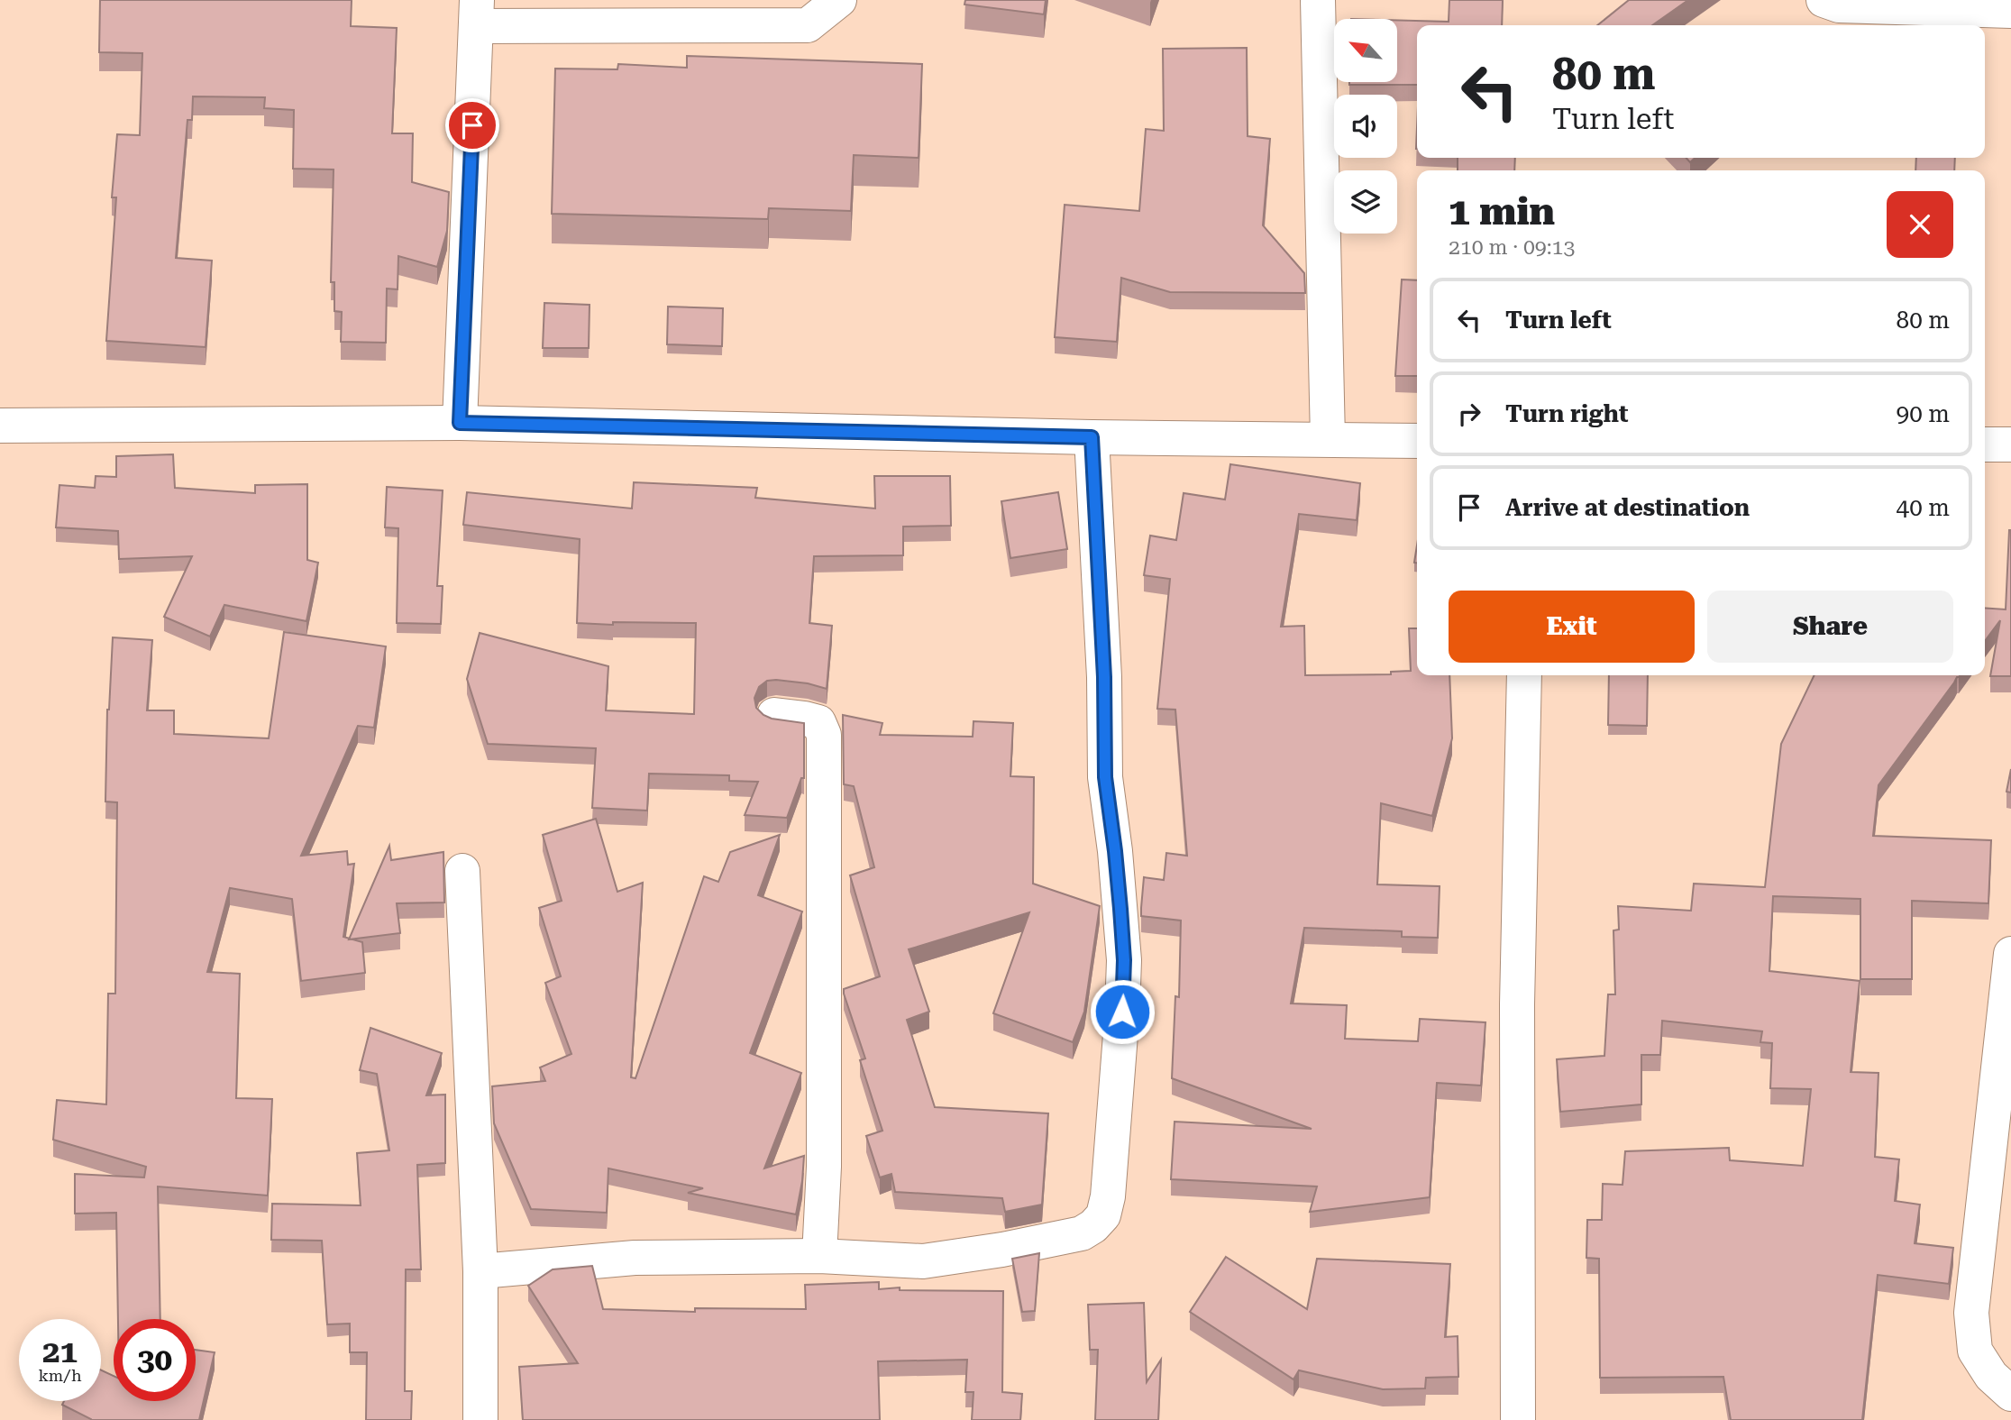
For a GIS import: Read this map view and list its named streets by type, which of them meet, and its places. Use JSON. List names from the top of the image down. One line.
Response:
{"north":"top left","page":{"turn":["80 m","Turn left"],"heading":["1 min","210 m · 09:13"],"list":[{"name":"Turn left","value":"80 m"},{"name":"Turn right","value":"90 m"},{"name":"Arrive at destination","value":"40 m"}],"buttons":["Exit","Share"],"speed":"21 km/h","limit":"30"}}
